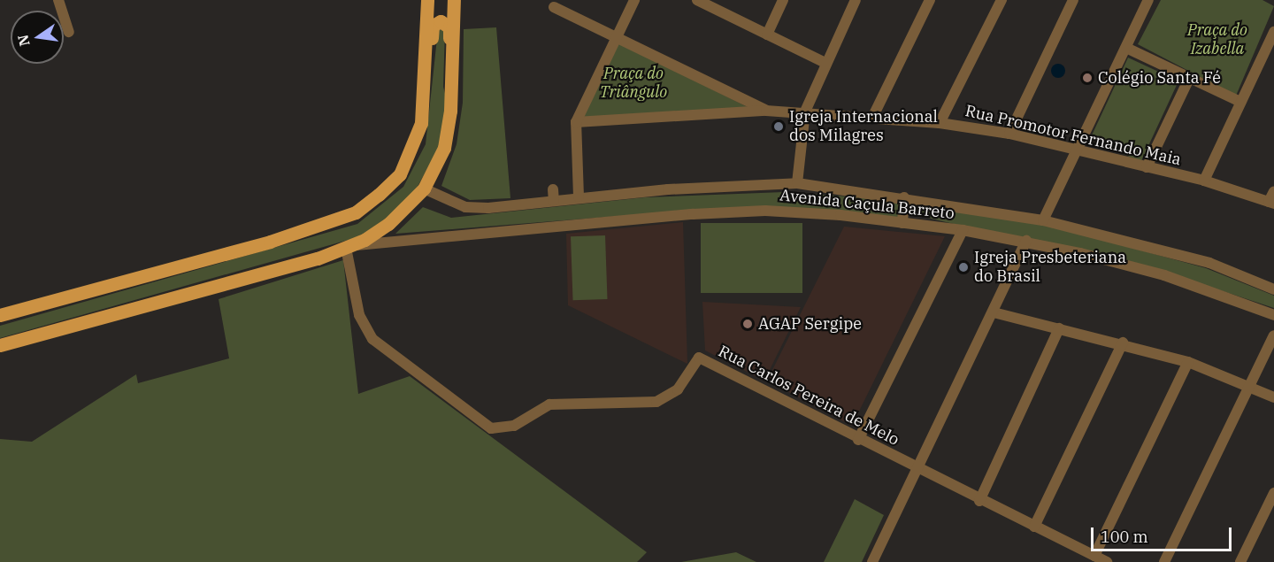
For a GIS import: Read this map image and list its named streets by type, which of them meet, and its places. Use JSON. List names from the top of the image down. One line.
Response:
{"streets":{"street":["Rua Promotor Fernando Maia","Avenida Caçula Barreto","Rua Carlos Pereira de Melo"]},"crossings":[["Avenida Caçula Barreto","Rua Carlos Pereira de Melo"]],"parks":["Praça do Izabella","Praça do Triângulo"],"places":["Colégio Santa Fé","Igreja Internacional dos Milagres","Igreja Presbeteriana do Brasil","AGAP Sergipe"],"scale_bar":"100 m","north":"left"}
